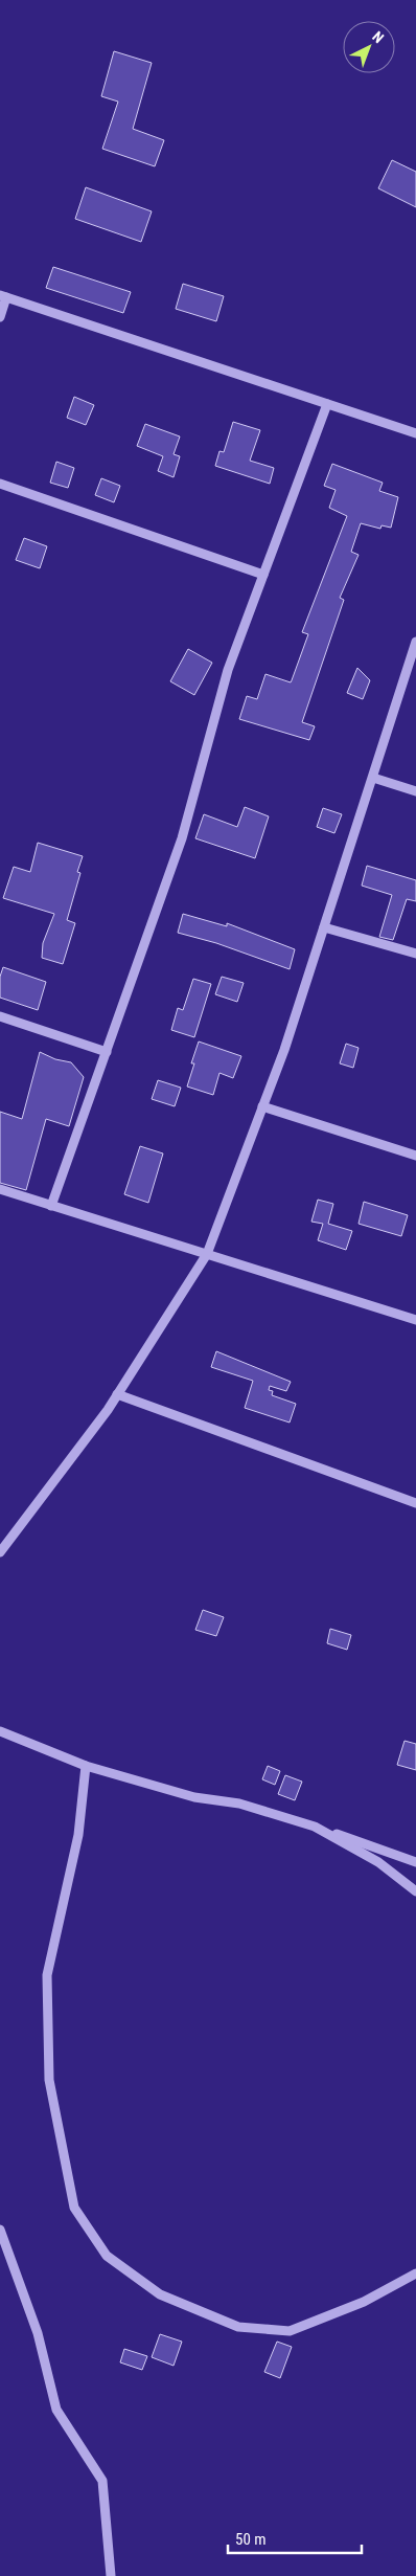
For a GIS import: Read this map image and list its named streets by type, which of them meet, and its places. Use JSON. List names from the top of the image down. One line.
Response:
{"scale_bar":"50 m","north":"top right"}
